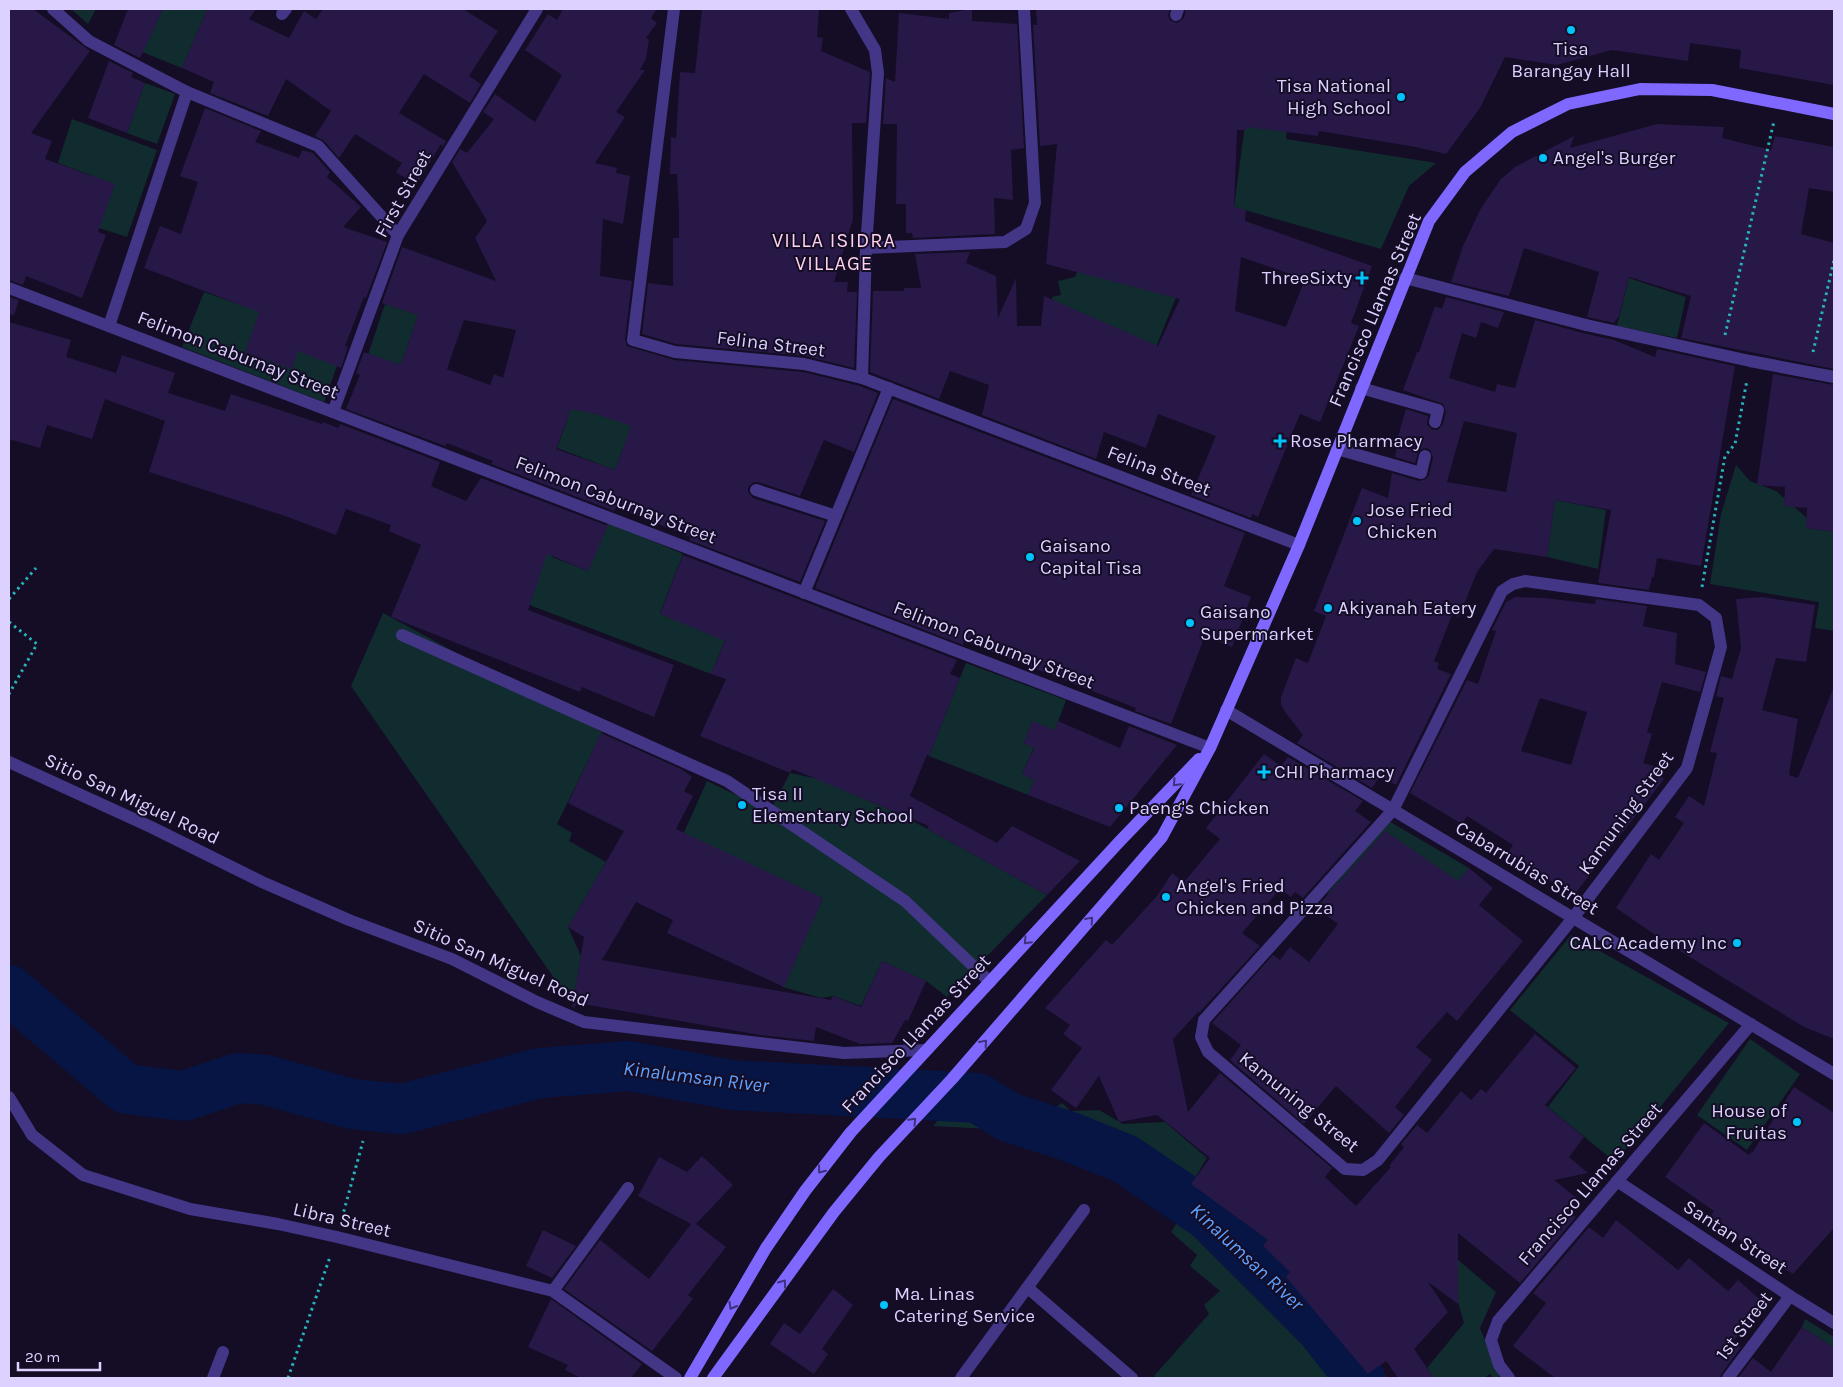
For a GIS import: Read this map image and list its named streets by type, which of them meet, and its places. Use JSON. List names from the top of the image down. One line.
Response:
{"streets":{"main road":["Francisco Llamas Street"],"street":["First Street","Felina Street","Felimon Caburnay Street","Sitio San Miguel Road","Kamuning Street","Cabarrubias Street","Libra Street","Santan Street","1st Street"]},"crossings":[["First Street","Felimon Caburnay Street"],["Francisco Llamas Street","Felina Street"],["Francisco Llamas Street","Felimon Caburnay Street"],["Francisco Llamas Street","Sitio San Miguel Road"],["Francisco Llamas Street","Cabarrubias Street"],["Francisco Llamas Street","Santan Street"],["Kamuning Street","Cabarrubias Street"],["Santan Street","1st Street"]],"districts":["VILLA ISIDRA VILLAGE"],"water":["Kinalumsan River"],"places":{"other":["Tisa Barangay Hall","Tisa National High School","Angel's Burger","Jose Fried Chicken","Gaisano Capital Tisa","Akiyanah Eatery","Gaisano Supermarket","Tisa II Elementary School","Paeng's Chicken","Angel's Fried Chicken and Pizza","CALC Academy Inc","House of Fruitas","Ma. Linas Catering Service"],"health":["ThreeSixty","Rose Pharmacy","CHI Pharmacy"]},"scale_bar":"20 m"}
